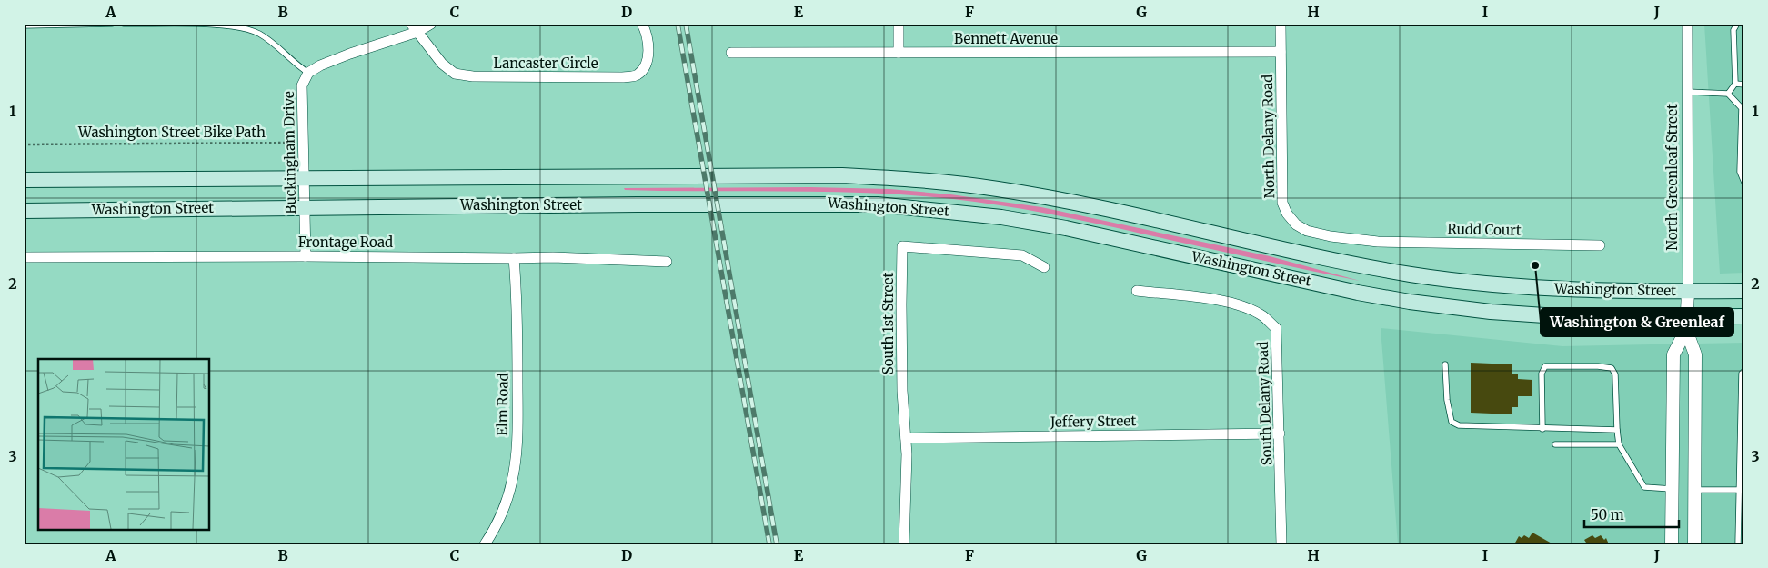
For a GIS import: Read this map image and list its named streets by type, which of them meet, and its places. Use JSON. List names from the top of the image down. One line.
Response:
{"streets":{"main road":["Washington Street"],"street":["Bennett Avenue","Lancaster Circle","North Delany Road","Buckingham Drive","North Greenleaf Street","Rudd Court","Frontage Road","South 1st Street","South Delany Road","Elm Road","Jeffery Street"],"path":["Washington Street Bike Path"]},"crossings":[["Bennett Avenue","North Delany Road"],["Washington Street Bike Path","Buckingham Drive"],["North Delany Road","Rudd Court"],["Buckingham Drive","Washington Street"],["Buckingham Drive","Frontage Road"],["North Greenleaf Street","Washington Street"],["Frontage Road","Elm Road"],["South 1st Street","Jeffery Street"],["South Delany Road","Jeffery Street"]],"places":["Washington & Greenleaf"],"scale_bar":"50 m","grid":{"columns":["A","B","C","D","E","F","G","H","I","J"],"rows":["1","2","3"]}}
